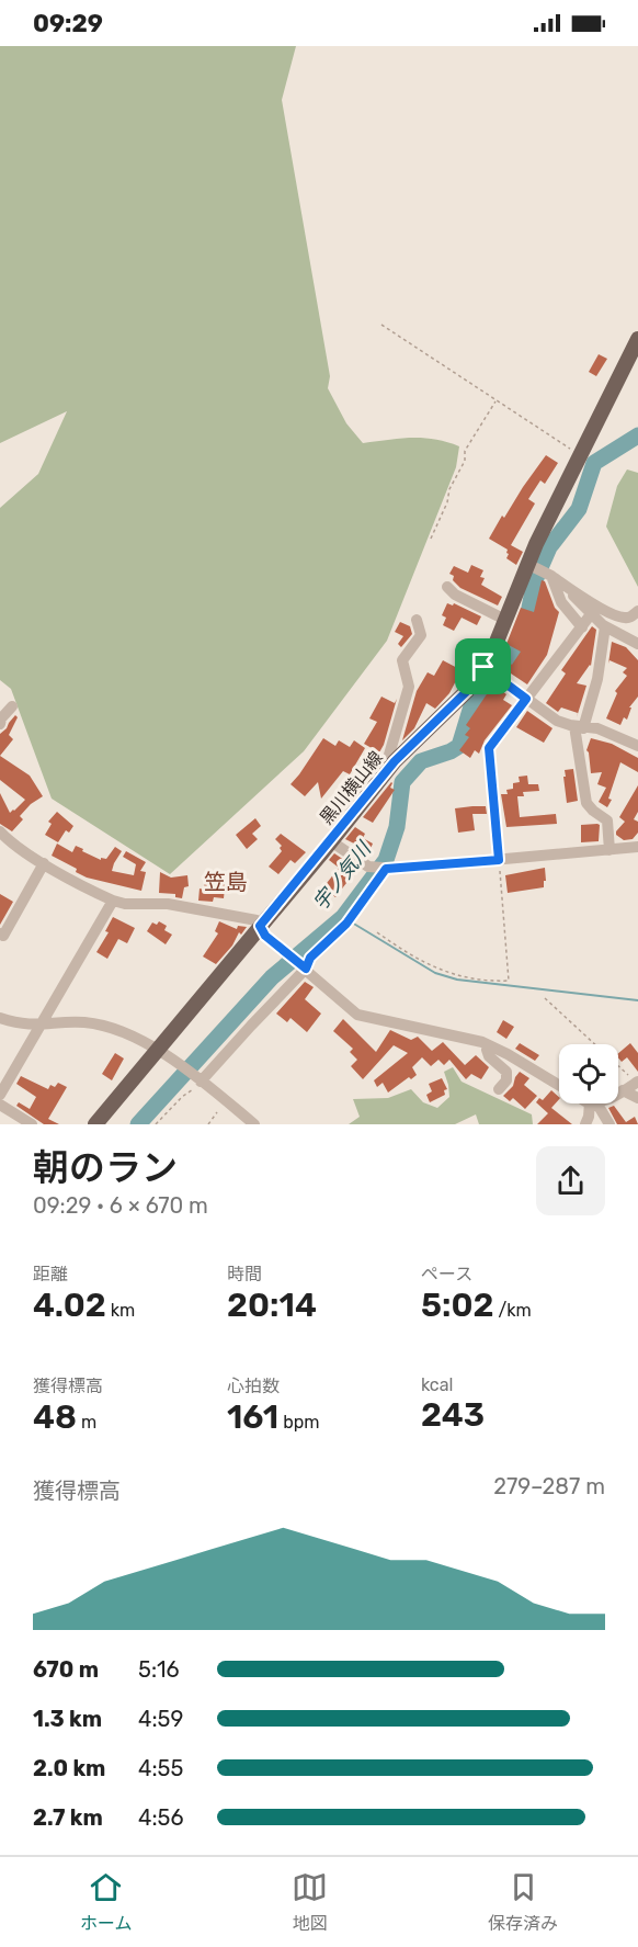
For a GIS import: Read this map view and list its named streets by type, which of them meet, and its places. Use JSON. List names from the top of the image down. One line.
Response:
{"streets":{"main road":["黒川横山線"]},"districts":["笠島"],"water":["宇ノ気川"],"page":{"status":"09:29","heading":["朝のラン","09:29 · 6 × 670 m"],"stats":[["距離","4.02 km"],["時間","20:14"],["ペース","5:02 /km"],["獲得標高","48 m"],["心拍数","161 bpm"],["kcal","243"]],"chart":["獲得標高","279–287 m"],"list":[{"name":"670 m","note":"5:16"},{"name":"1.3 km","note":"4:59"},{"name":"2.0 km","note":"4:55"},{"name":"2.7 km","note":"4:56"}],"tabs":["ホーム","地図","保存済み"]}}
